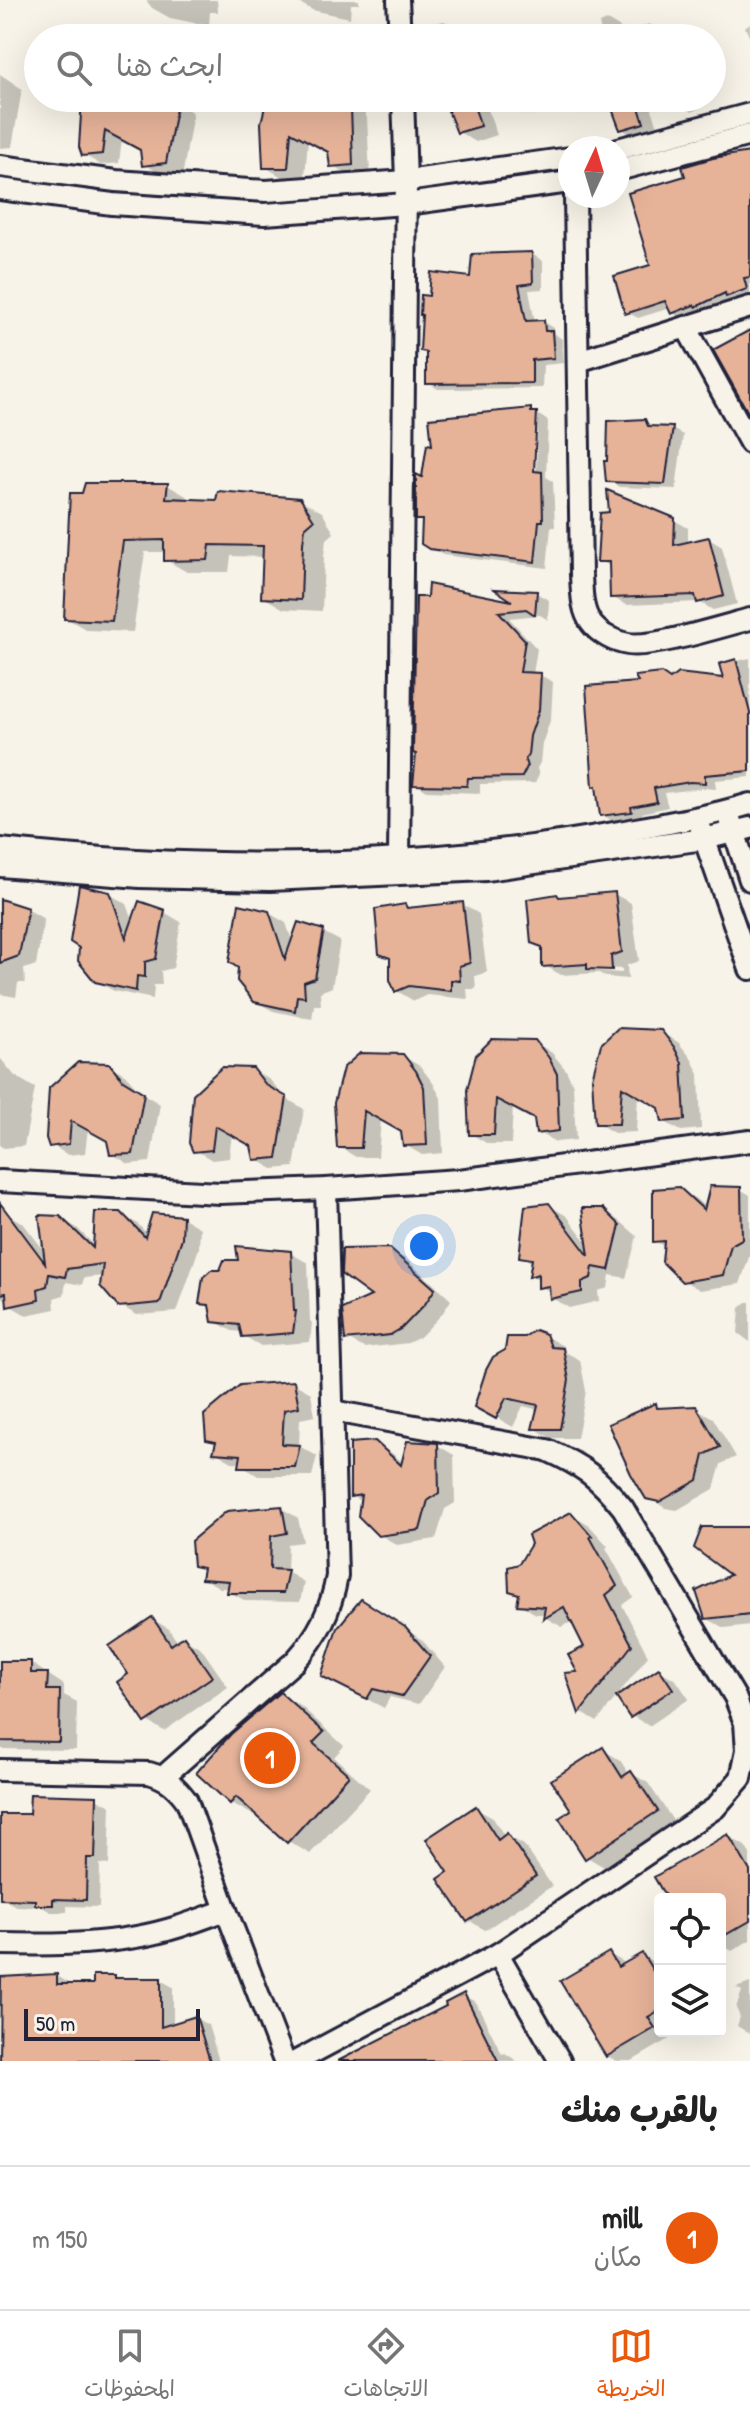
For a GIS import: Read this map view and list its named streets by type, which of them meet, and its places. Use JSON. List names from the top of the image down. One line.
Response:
{"scale_bar":"50 m","north":"top","page":{"search":"ابحث هنا","pins":"1","scale":"50 m","heading":"بالقرب منك","list":[{"mark":"1","name":"mill","note":"مكان","value":"150 m"}],"nav":["الخريطة","الاتجاهات","المحفوظات"]}}
